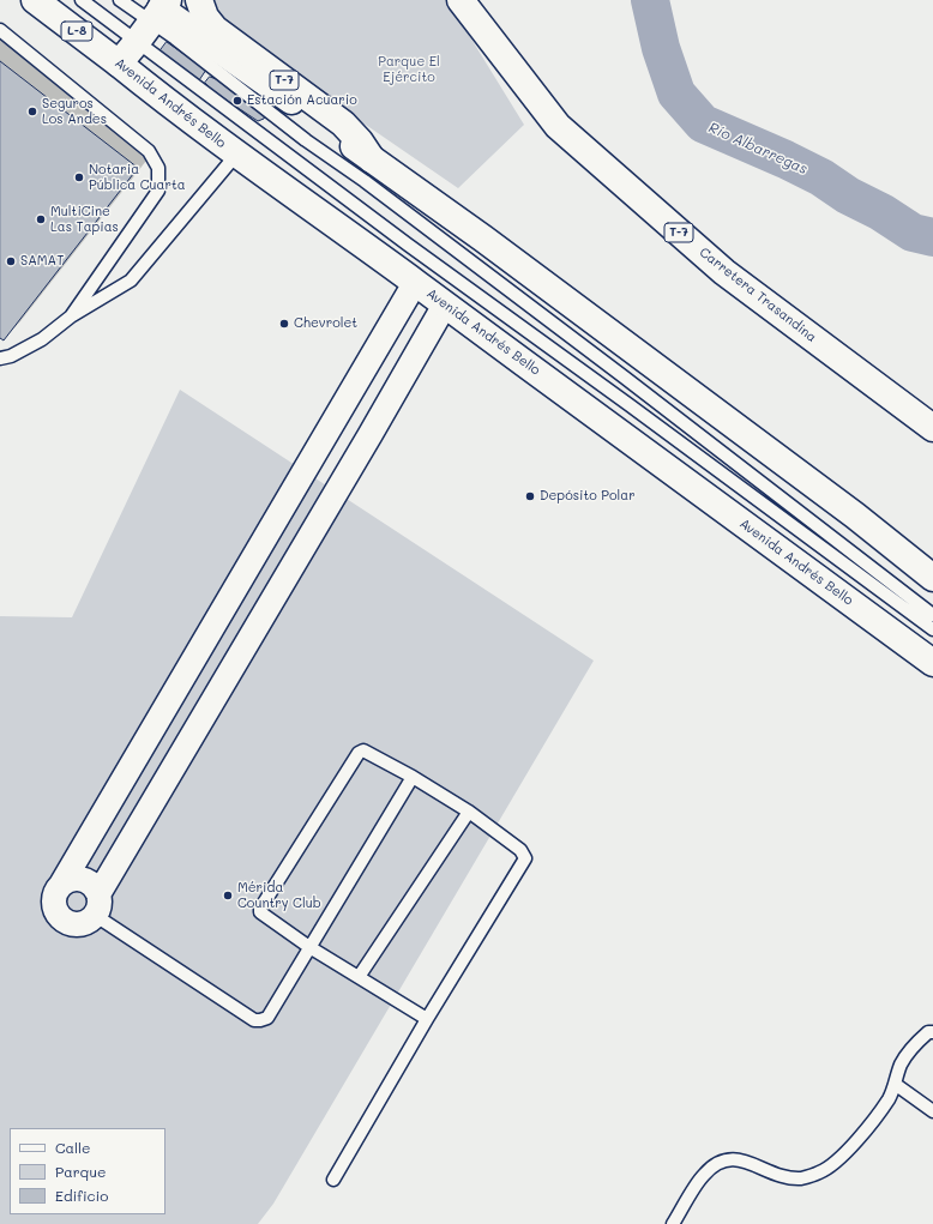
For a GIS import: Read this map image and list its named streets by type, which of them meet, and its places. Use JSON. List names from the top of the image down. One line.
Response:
{"streets":{"main road":["L-8","T-7","Avenida Andrés Bello","Carretera Trasandina"]},"water":["Río Albarregas"],"parks":["Parque El Ejército"],"places":["Estación Acuario","Seguros Los Andes","Notaria Pública Cuarta","MultiCine Las Tapias","SAMAT","Chevrolet","Depósito Polar","Mérida Country Club"],"legend":["Calle","Parque","Edificio"]}
